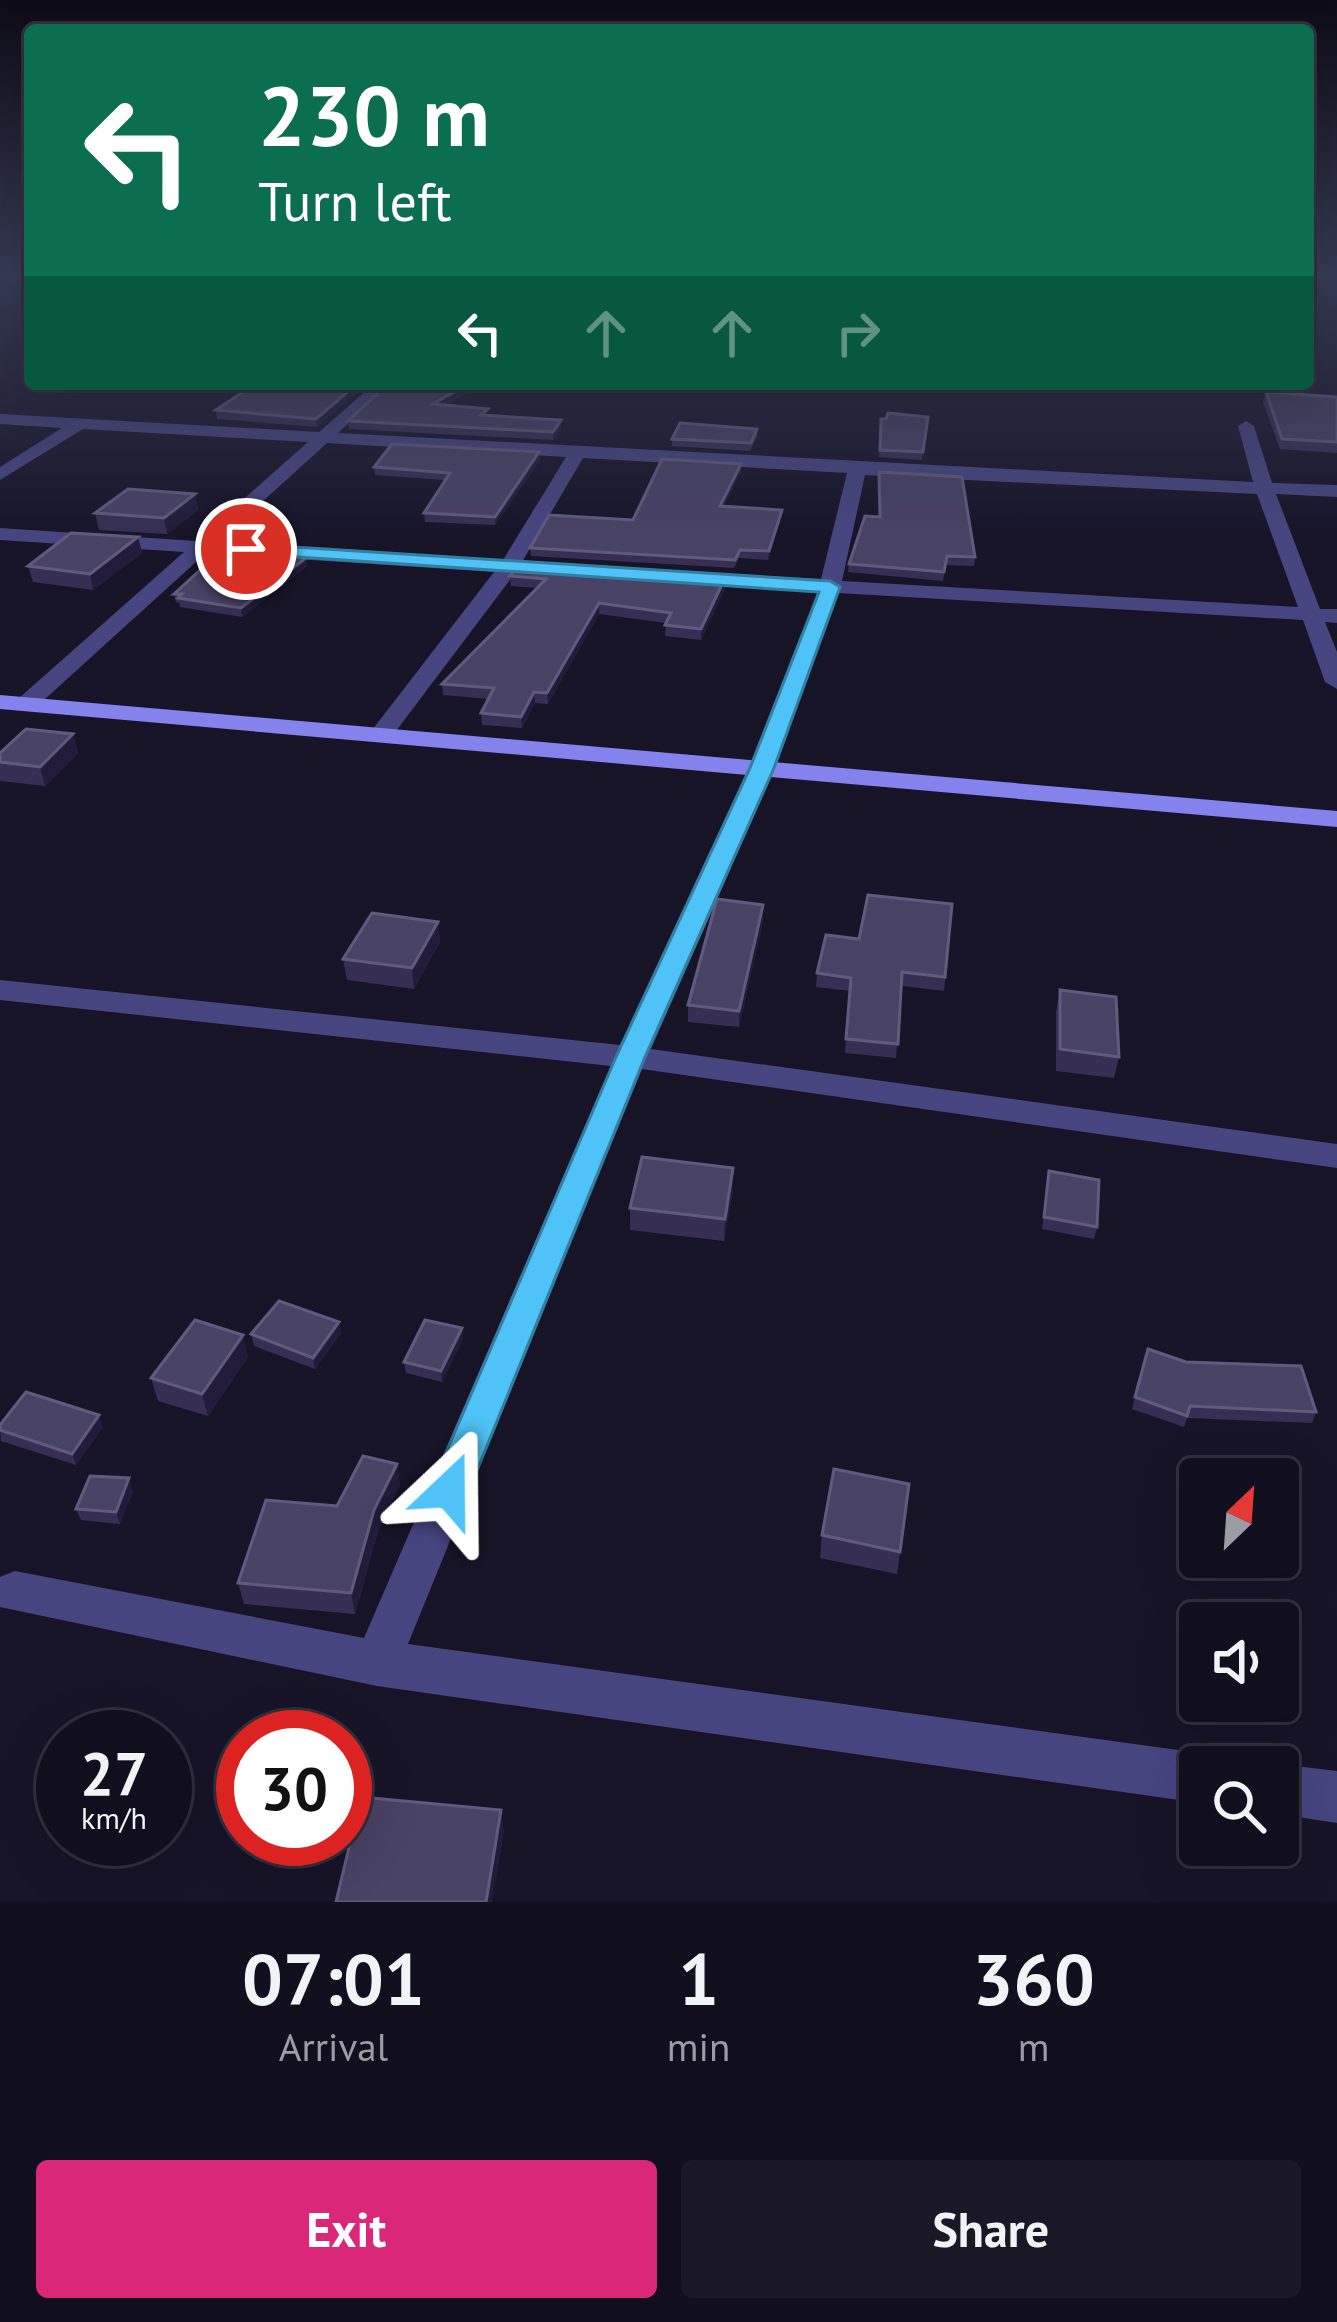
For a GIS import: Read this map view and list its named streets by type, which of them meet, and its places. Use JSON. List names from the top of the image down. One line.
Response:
{"north":"top right","page":{"turn":["230 m","Turn left"],"speed":"27 km/h","limit":"30","eta":["07:01","Arrival","1","min","360","m"],"buttons":["Exit","Share"]}}
